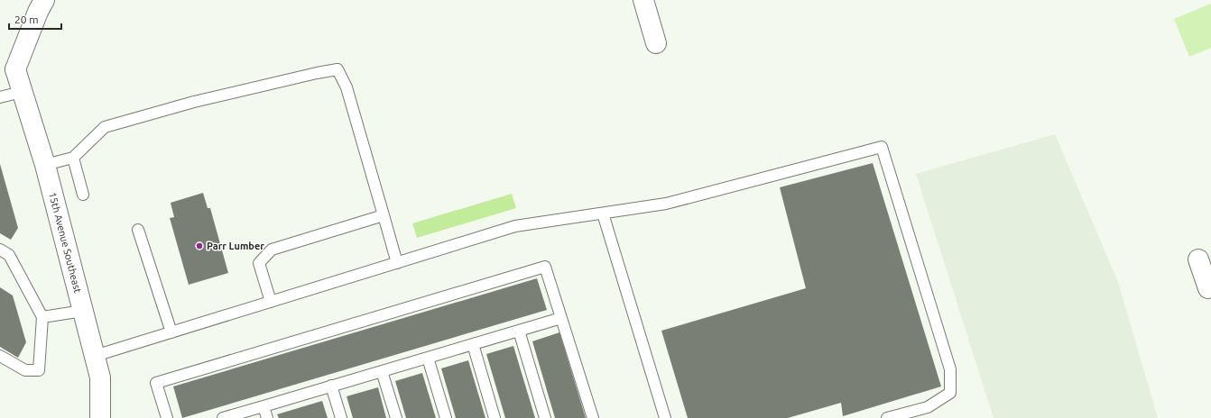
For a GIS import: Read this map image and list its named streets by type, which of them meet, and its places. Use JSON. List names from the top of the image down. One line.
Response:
{"streets":{"street":["15th Avenue Southeast"]},"places":["Parr Lumber"],"scale_bar":"20 m"}
